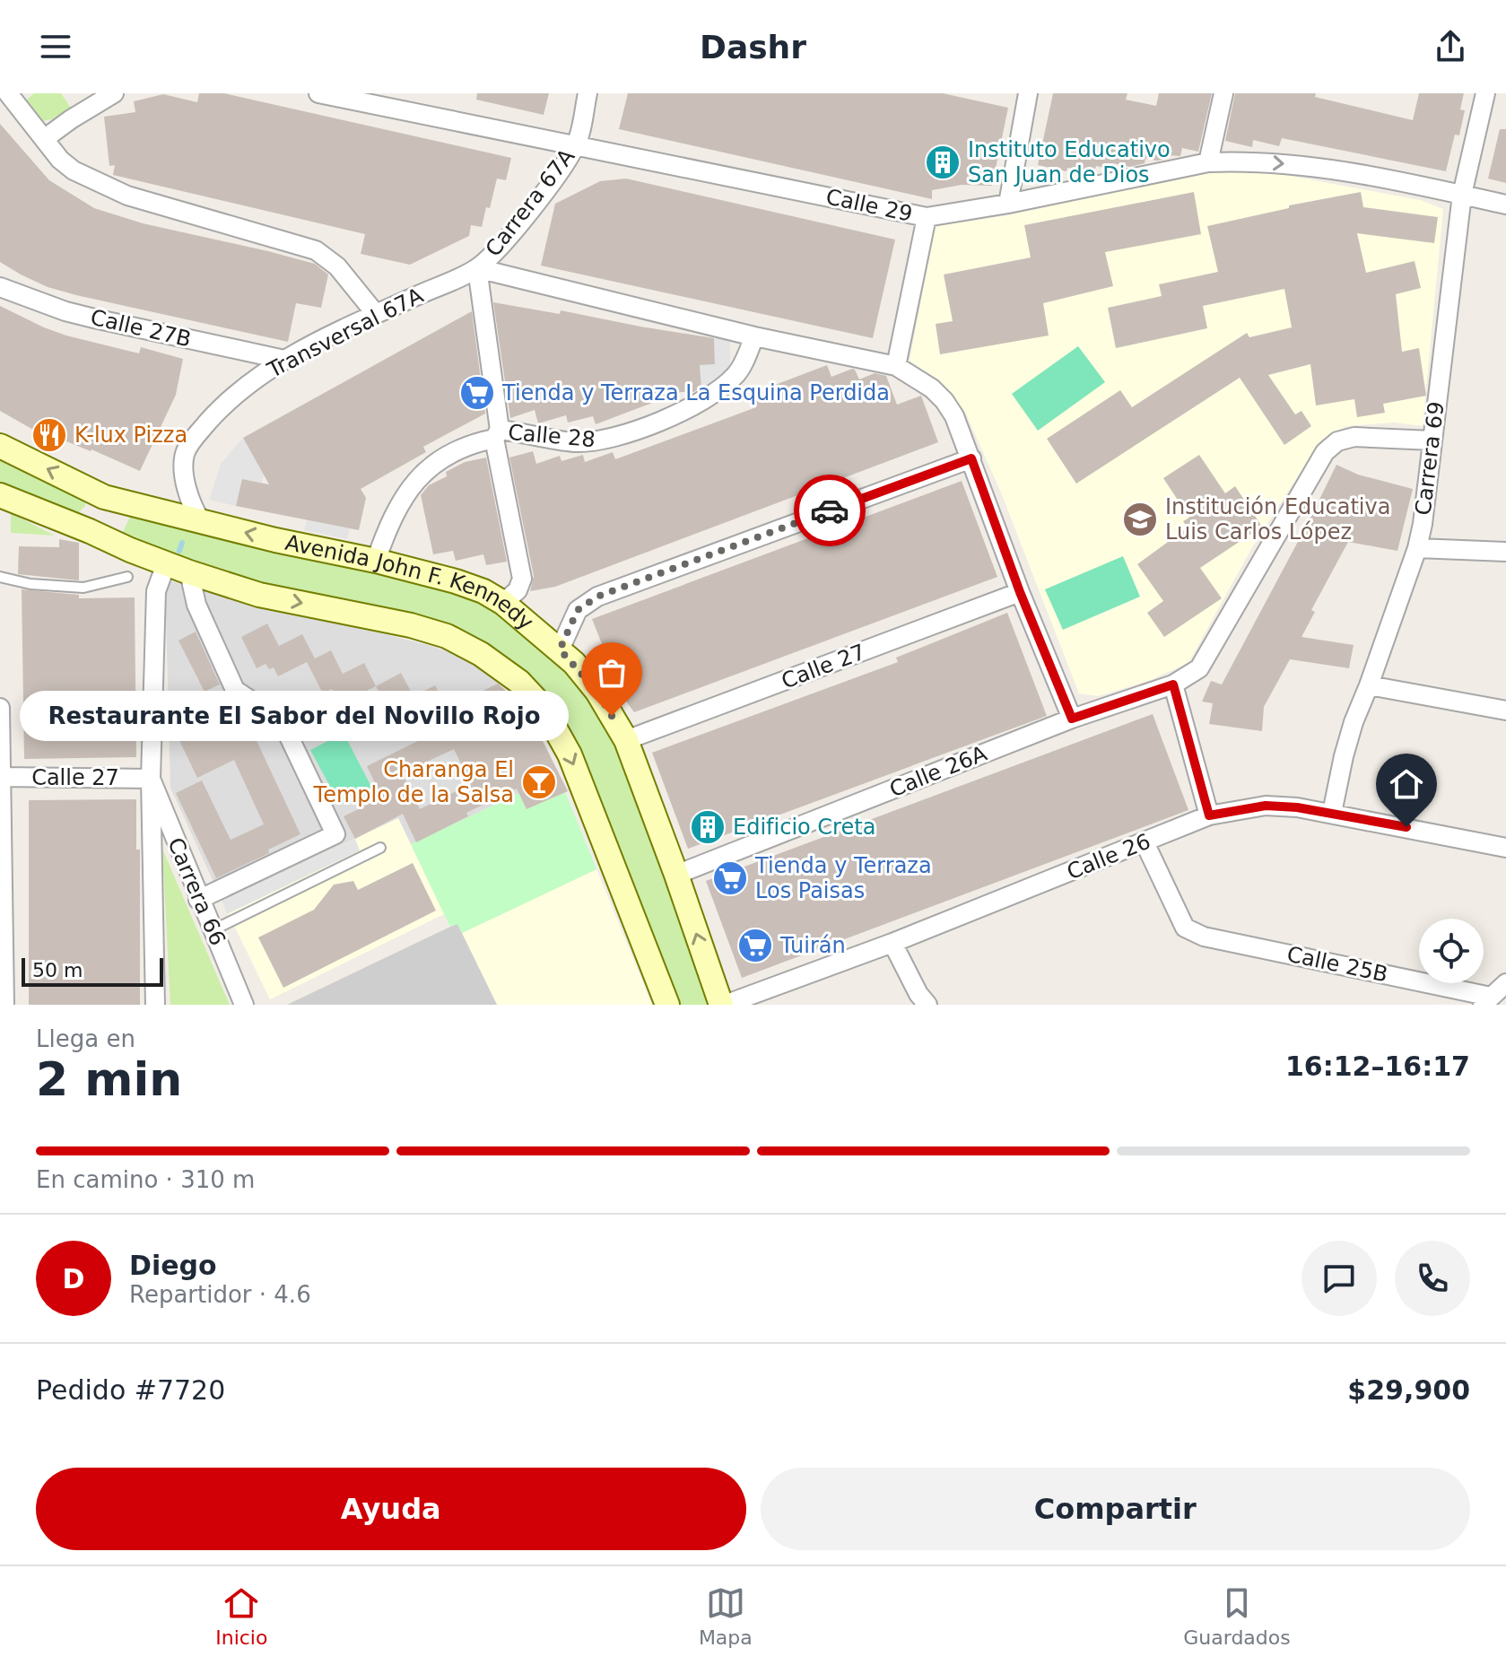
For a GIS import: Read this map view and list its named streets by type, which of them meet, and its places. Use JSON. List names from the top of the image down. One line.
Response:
{"streets":{"street":["Carrera 67A","Calle 29","Calle 27B","Transversal 67A","Calle 28","Carrera 69","Avenida John F. Kennedy","Calle 27","Calle 26A","Calle 26","Carrera 66","Calle 25B"]},"crossings":[["Carrera 67A","Calle 29"],["Carrera 67A","Transversal 67A"],["Calle 29","Carrera 69"],["Calle 27B","Transversal 67A"],["Transversal 67A","Avenida John F. Kennedy"],["Calle 28","Avenida John F. Kennedy"],["Carrera 69","Calle 26A"],["Carrera 69","Calle 26"],["Avenida John F. Kennedy","Calle 27"],["Avenida John F. Kennedy","Calle 26A"],["Avenida John F. Kennedy","Calle 26"],["Avenida John F. Kennedy","Carrera 66"],["Calle 27","Carrera 66"],["Calle 26","Calle 25B"]],"places":{"building":["Instituto Educativo San Juan de Dios","Edificio Creta"],"supermarket":["Tienda y Terraza La Esquina Perdida","Tienda y Terraza Los Paisas","Tuirán"],"restaurant":["K-lux Pizza"],"school or university":["Institución Educativa Luis Carlos López"],"other":["Restaurante El Sabor del Novillo Rojo"],"bar":["Charanga El Templo de la Salsa"]},"scale_bar":"50 m","page":{"header":"Dashr","bubble":"Restaurante El Sabor del Novillo Rojo","scale":"50 m","heading":["2 min","Llega en","16:12–16:17"],"panel":["Diego","Repartidor · 4.6","Pedido #7720","$29,900"],"bar":"En camino · 310 m","round":"D","buttons":["Ayuda","Compartir"],"tabs":["Inicio","Mapa","Guardados"]}}
